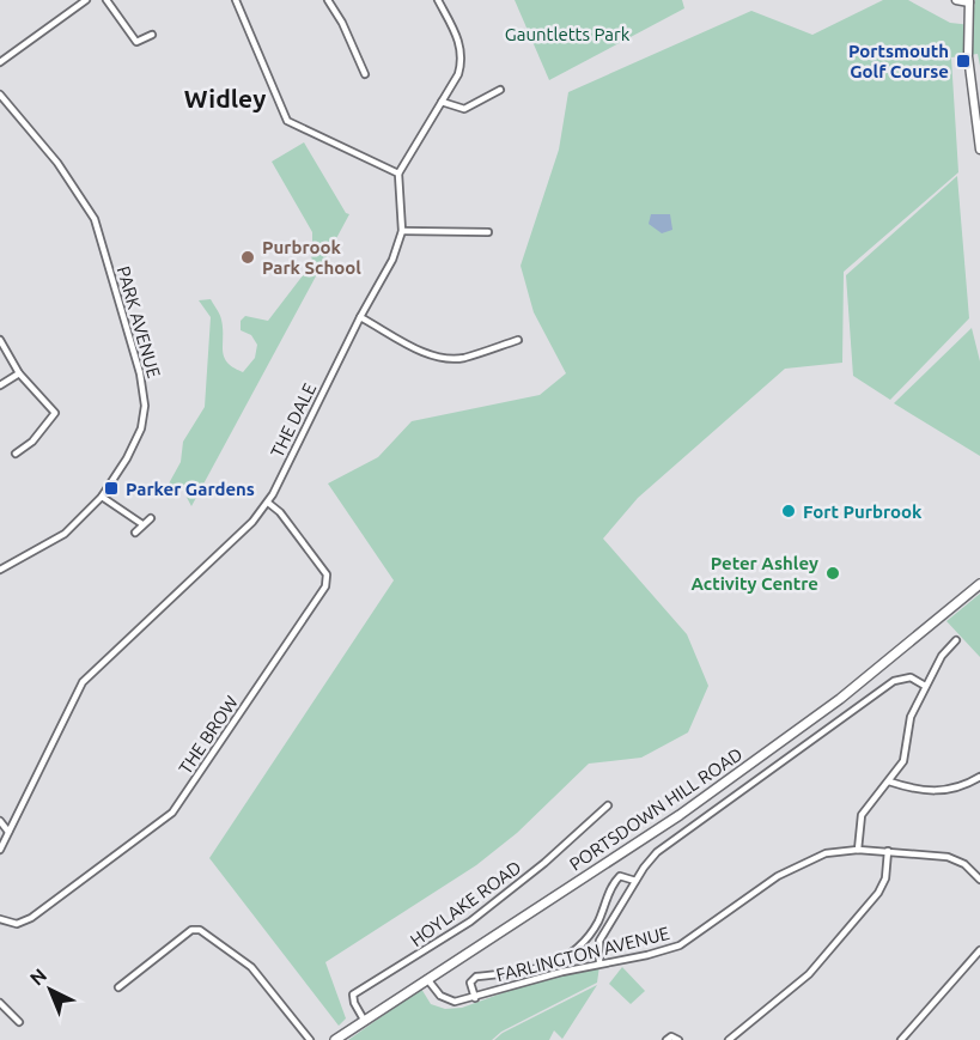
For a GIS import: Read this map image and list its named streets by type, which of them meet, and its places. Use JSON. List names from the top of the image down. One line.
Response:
{"streets":{"main road":["PORTSDOWN HILL ROAD"],"street":["PARK AVENUE","THE DALE","THE BROW","HOYLAKE ROAD","FARLINGTON AVENUE"]},"crossings":[["THE DALE","THE BROW"],["PORTSDOWN HILL ROAD","HOYLAKE ROAD"],["PORTSDOWN HILL ROAD","FARLINGTON AVENUE"]],"districts":["Widley"],"parks":["Gauntletts Park"],"places":{"transit":["Portsmouth Golf Course","Parker Gardens"],"other":["Purbrook Park School","Fort Purbrook","Peter Ashley Activity Centre"]},"north":"top left"}
